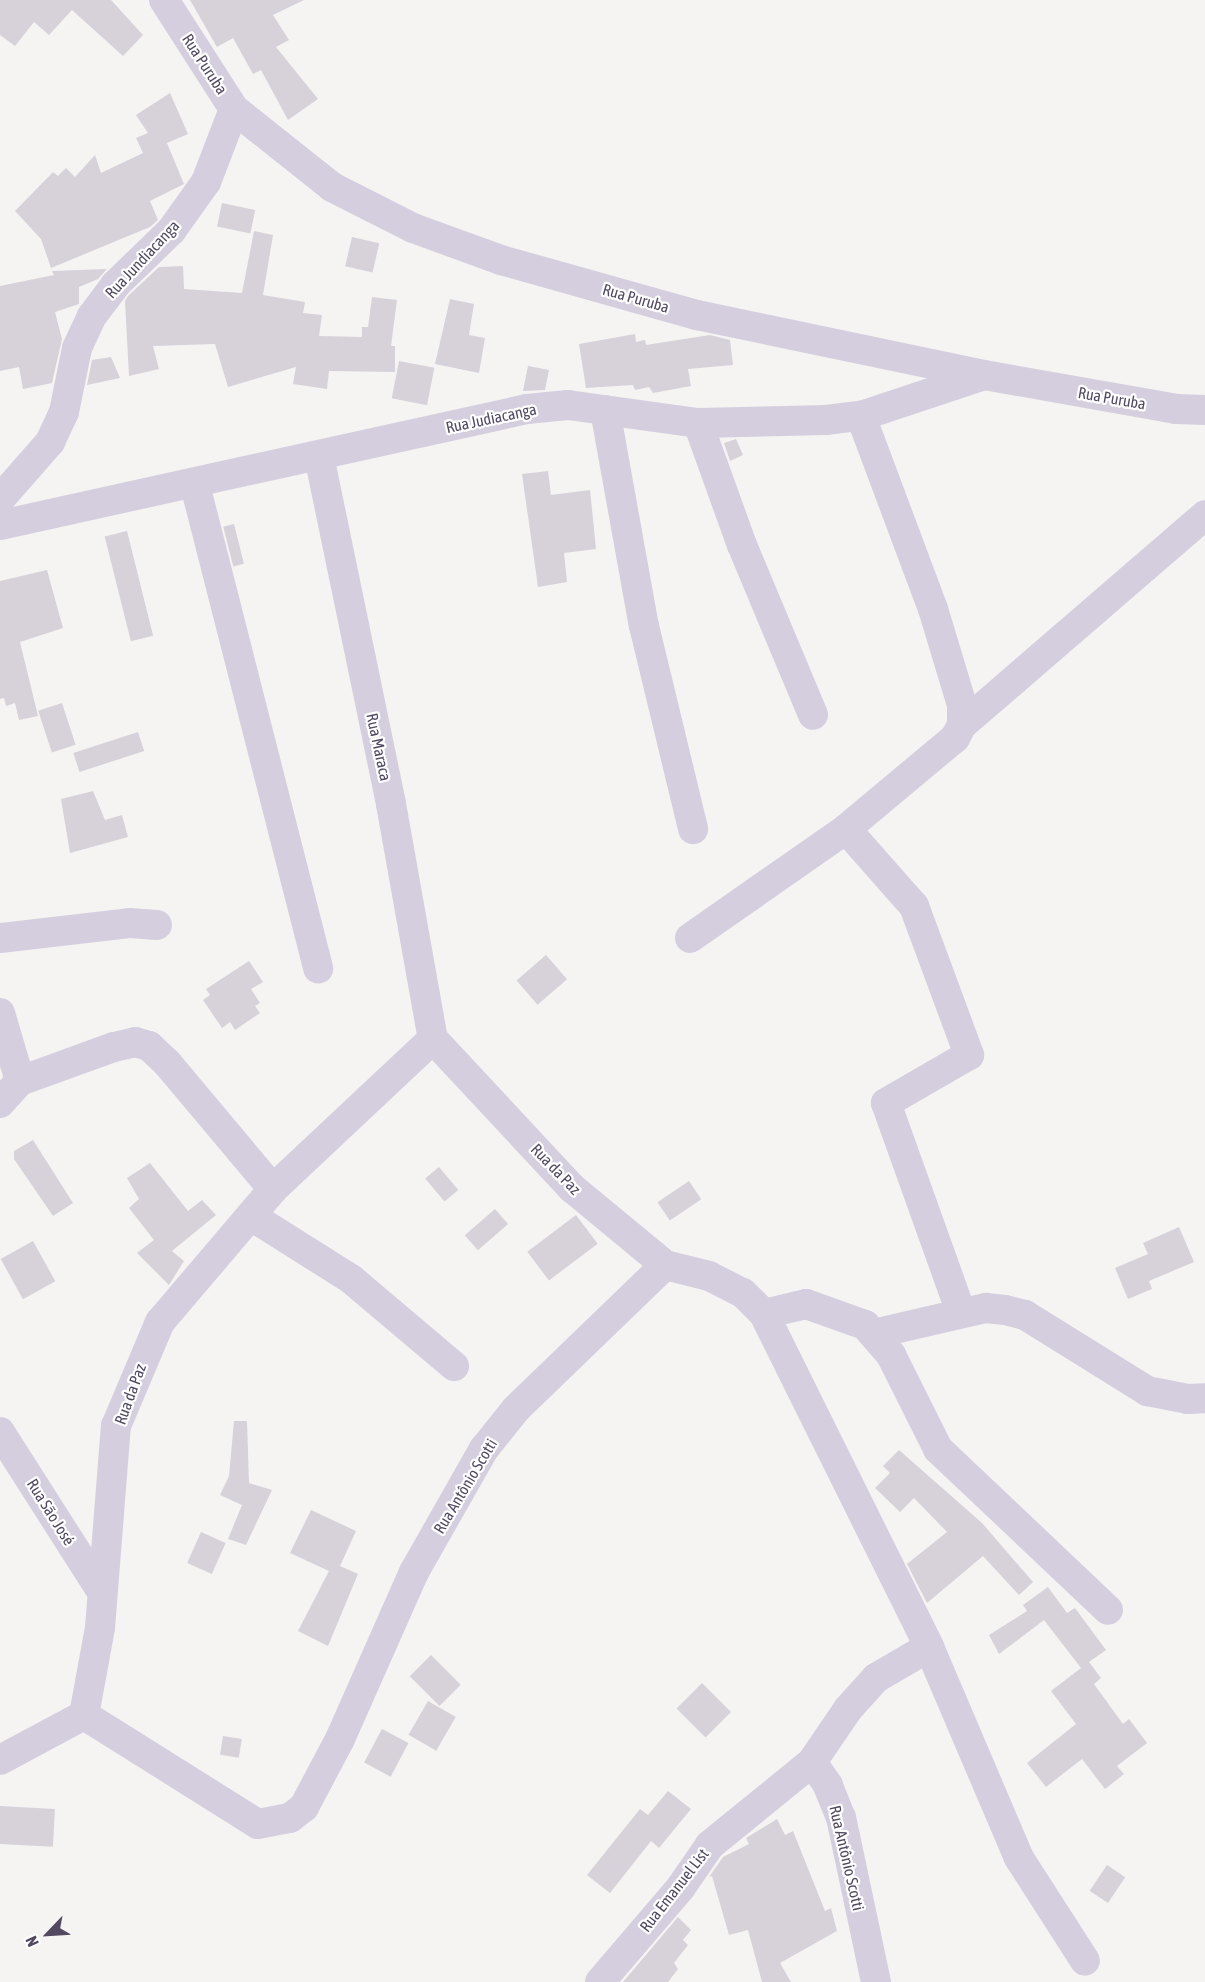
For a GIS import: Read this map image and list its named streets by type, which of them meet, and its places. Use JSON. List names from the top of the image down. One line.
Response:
{"streets":{"street":["Rua Puruba","Rua Jundiacanga","Rua Judiacanga","Rua Maraca","Rua da Paz","Rua Antônio Scotti","Rua São José","Rua Emanuel List"]},"crossings":[["Rua Puruba","Rua Jundiacanga"],["Rua Puruba","Rua Judiacanga"],["Rua Judiacanga","Rua Maraca"],["Rua Maraca","Rua da Paz"],["Rua da Paz","Rua Antônio Scotti"],["Rua da Paz","Rua São José"],["Rua Antônio Scotti","Rua Emanuel List"]],"north":"bottom left"}
